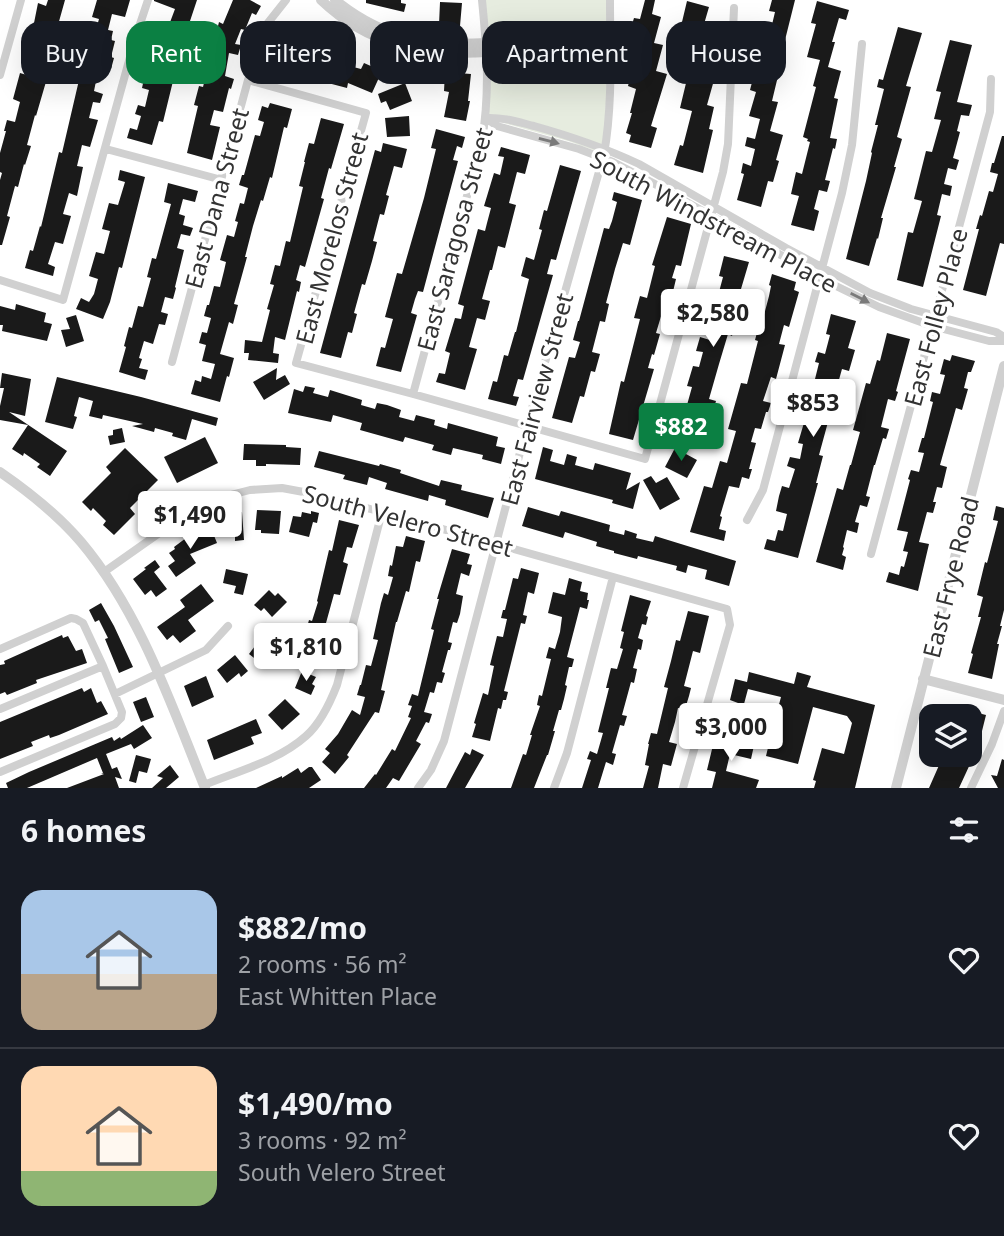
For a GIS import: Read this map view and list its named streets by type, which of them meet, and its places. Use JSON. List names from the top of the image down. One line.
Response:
{"streets":{"street":["East Dana Street","South Windstream Place","East Morelos Street","East Saragosa Street","East Folley Place","East Fairview Street","South Velero Street","East Frye Road"]},"crossings":[["South Windstream Place","East Saragosa Street"],["South Windstream Place","East Folley Place"],["South Windstream Place","East Fairview Street"],["East Morelos Street","East Saragosa Street"],["East Fairview Street","South Velero Street"]],"page":{"chip":["Buy","Rent","Filters","New","Apartment","House"],"price":["$2,580","$853","$882","$1,490","$1,810","$3,000"],"heading":"6 homes","list":[{"name":"$882/mo","note":"2 rooms · 56 m² · East Whitten Place"},{"name":"$1,490/mo","note":"3 rooms · 92 m² · South Velero Street"}]}}
